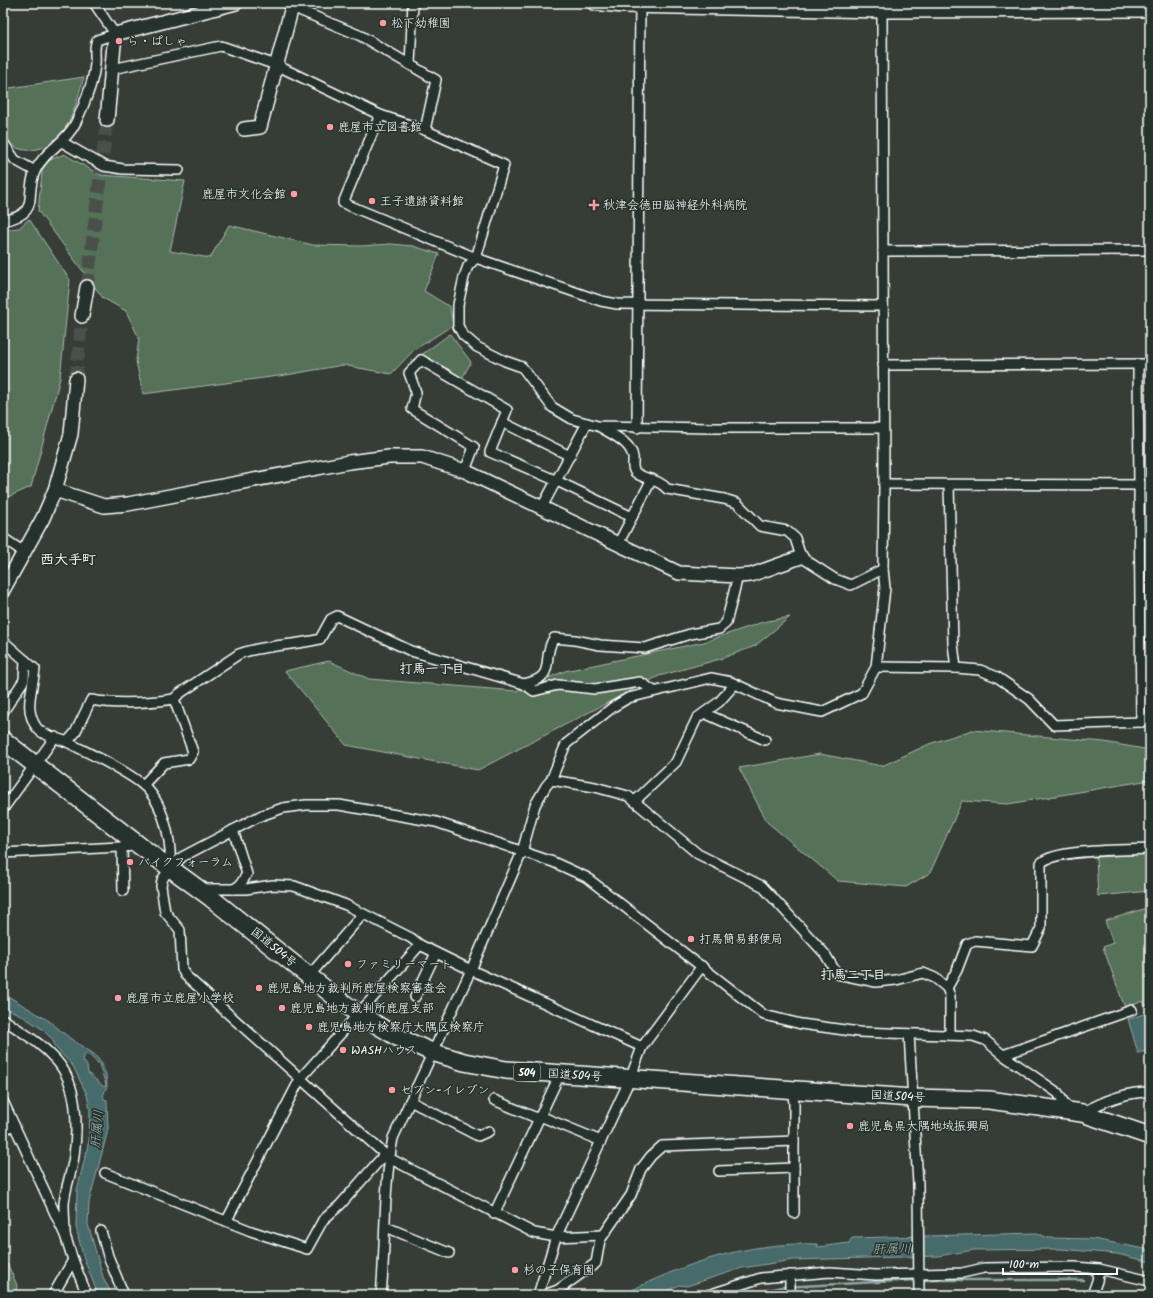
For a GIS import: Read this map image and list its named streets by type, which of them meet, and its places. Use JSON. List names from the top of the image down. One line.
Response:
{"streets":{"highway":["国道504号","504"]},"districts":["西大手町","打馬一丁目","打馬二丁目"],"water":["肝属川"],"places":{"other":["松下幼稚園","ら・ぱしゃ","鹿屋市立図書館","鹿屋市文化会館","王子遺跡資料館","バイクフォーラム","打馬簡易郵便局","ファミリーマート","鹿児島地方裁判所鹿屋検察審査会","鹿屋市立鹿屋小学校","鹿児島地方裁判所鹿屋支部","鹿児島地方検察庁大隅区検察庁","WASHハウス","セブン-イレブン","鹿児島県大隅地域振興局","杉の子保育園"],"health":["秋津会徳田脳神経外科病院"]},"scale_bar":"100 m"}
